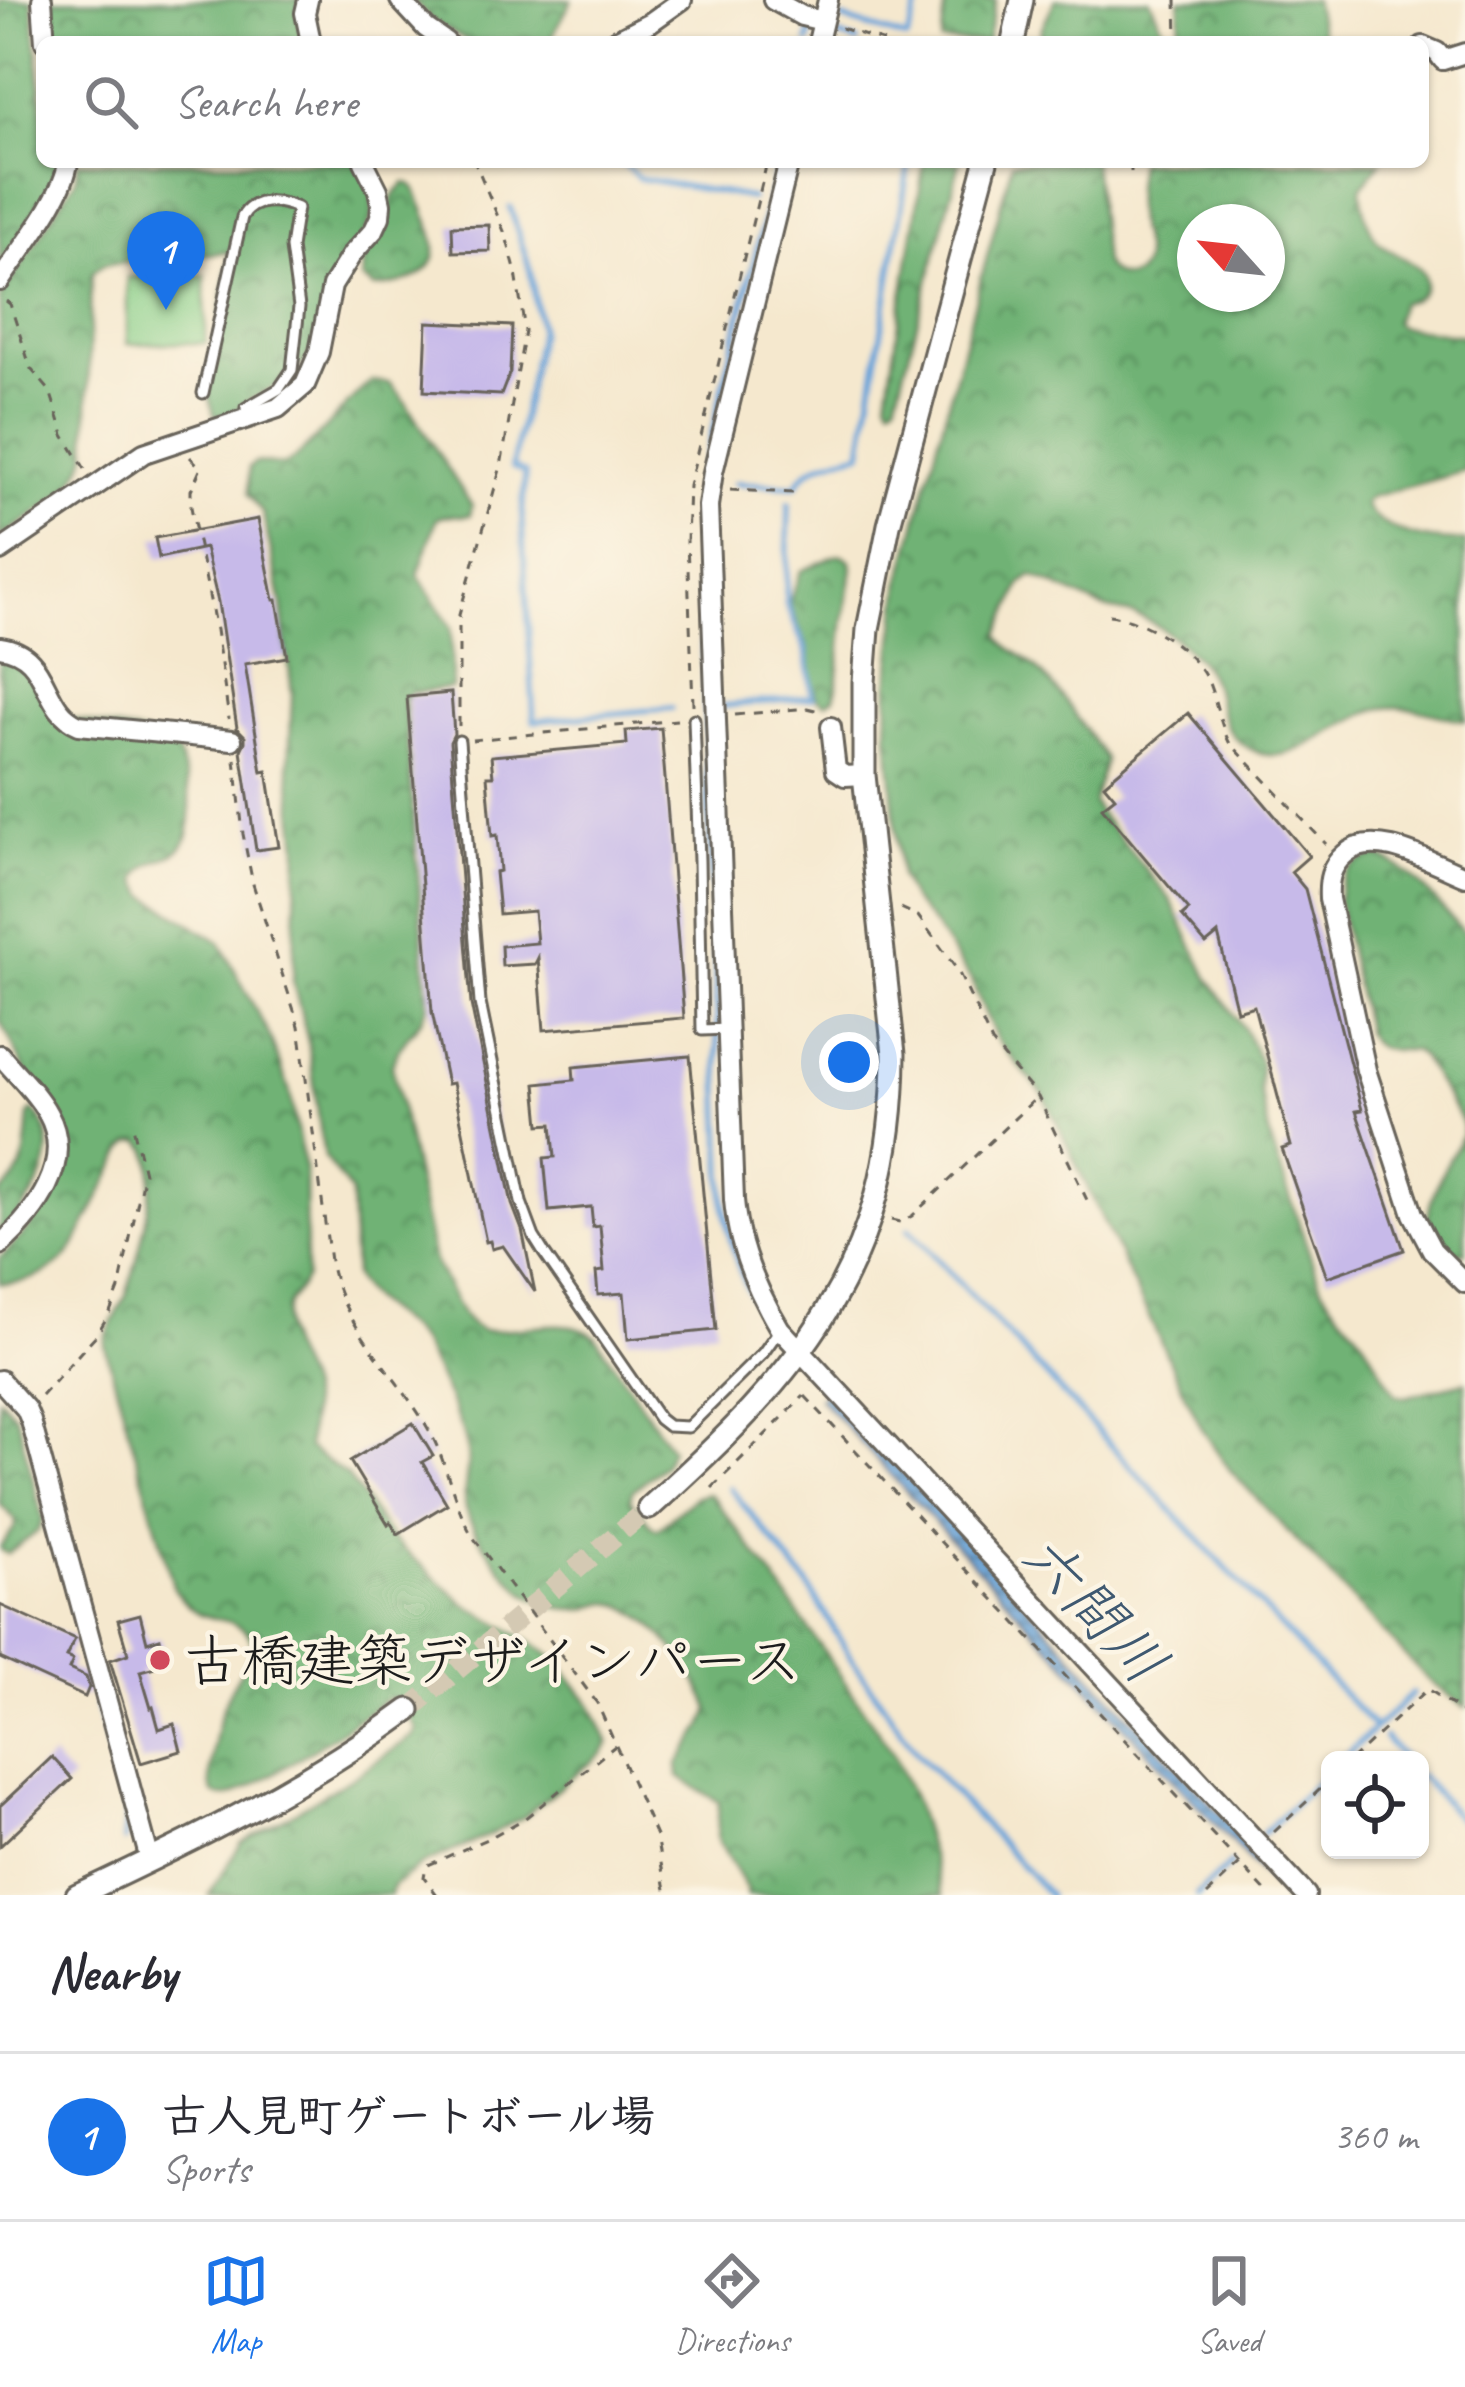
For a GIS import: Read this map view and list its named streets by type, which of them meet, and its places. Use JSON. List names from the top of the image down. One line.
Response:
{"water":["六間川"],"places":["古橋建築デザインパース"],"north":"top left","page":{"search":"Search here","pins":"1","heading":"Nearby","list":[{"mark":"1","name":"古人見町ゲートボール場","note":"Sports","value":"360 m"}],"nav":["Map","Directions","Saved"]}}
